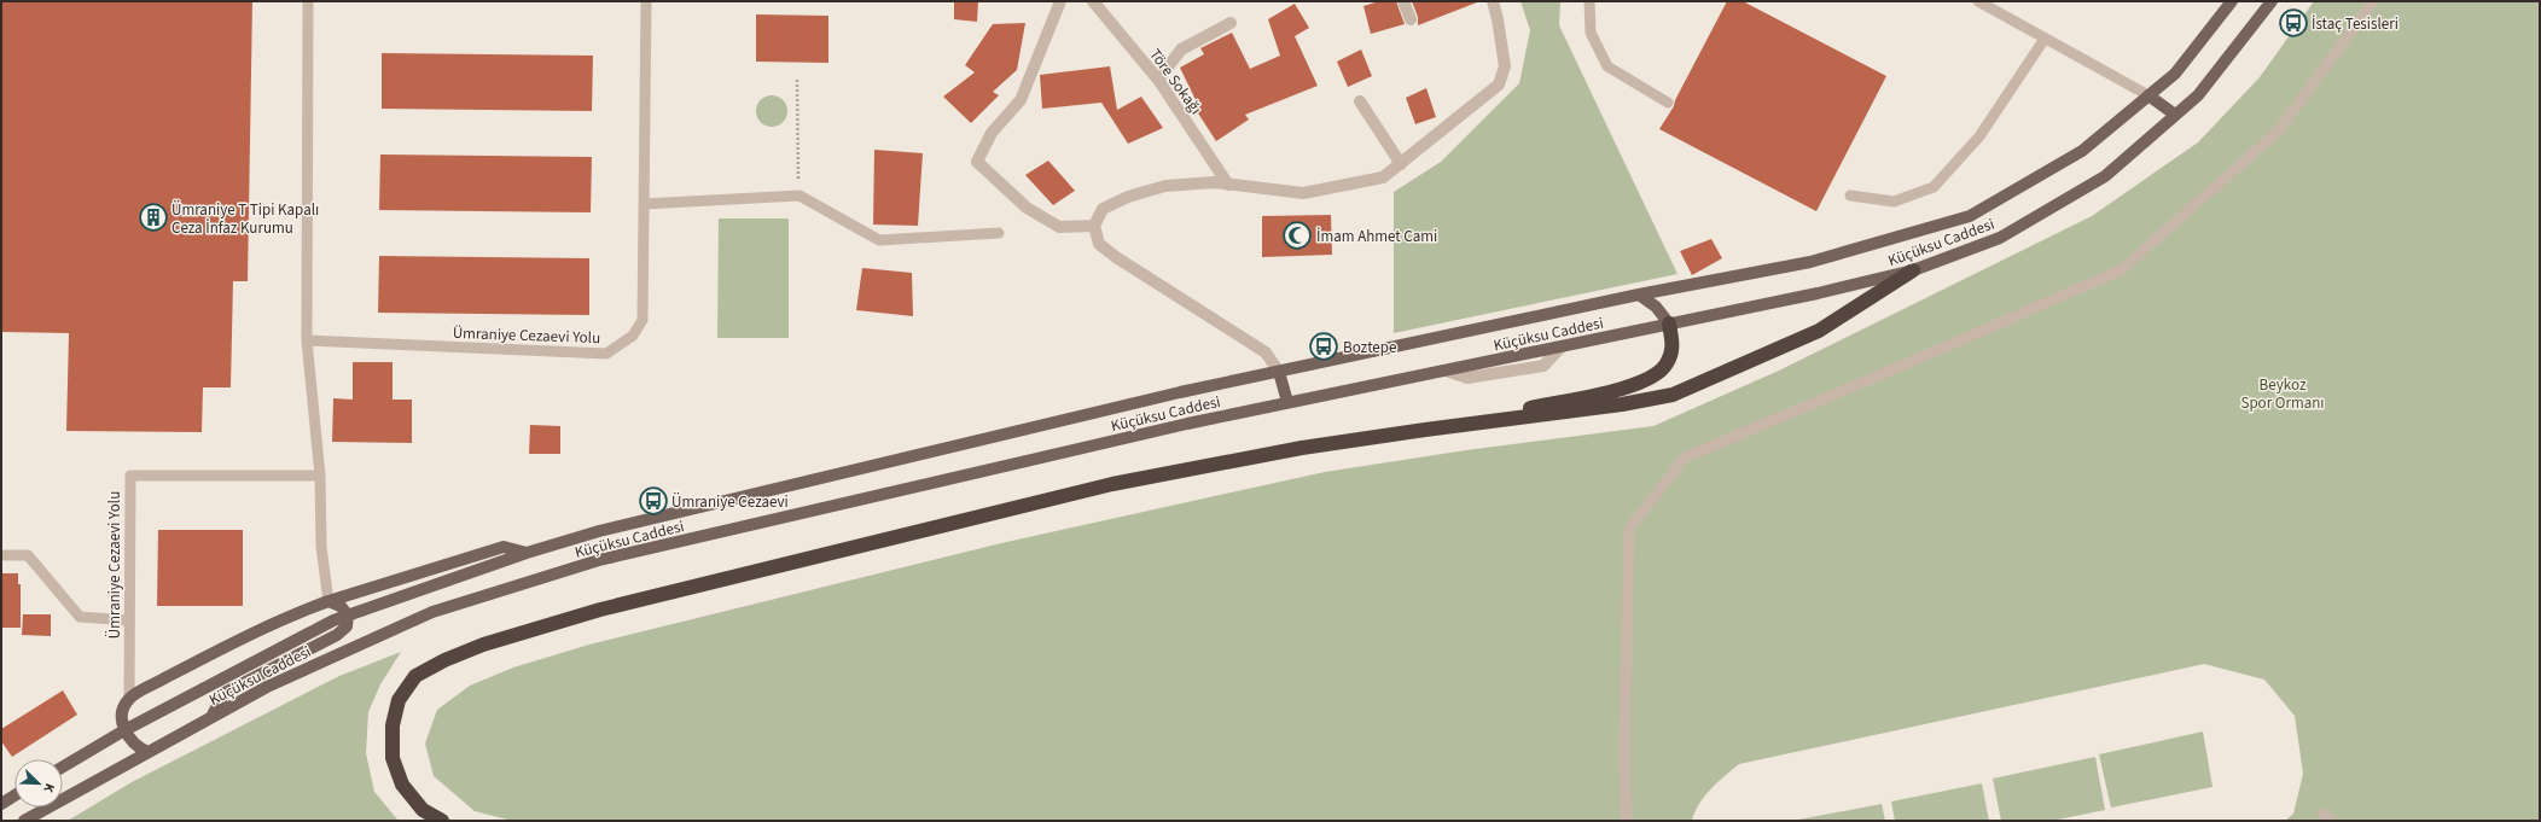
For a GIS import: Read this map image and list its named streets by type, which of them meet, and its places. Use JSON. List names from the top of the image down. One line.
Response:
{"streets":{"main road":["Küçüksu Caddesi"],"street":["Töre Sokağı"],"lane":["Ümraniye Cezaevi Yolu"]},"parks":["Beykoz Spor Ormanı"],"places":{"bus stop":["İstaç Tesisleri","Boztepe","Ümraniye Cezaevi"],"building":["Ümraniye T Tipi Kapalı Ceza İnfaz Kurumu"],"mosque":["İmam Ahmet Cami"]},"north":"bottom right"}
